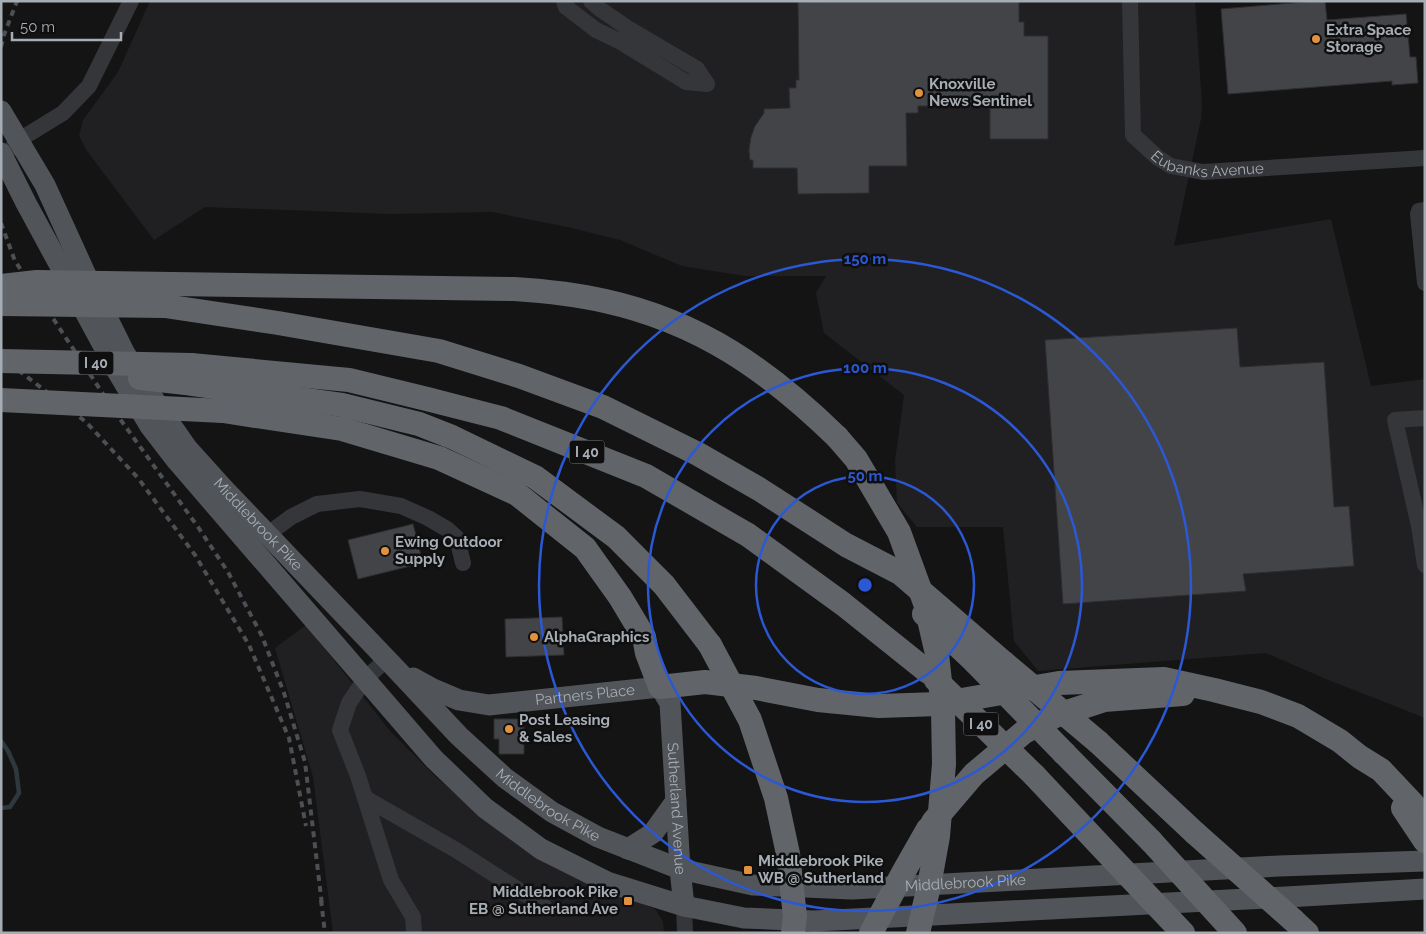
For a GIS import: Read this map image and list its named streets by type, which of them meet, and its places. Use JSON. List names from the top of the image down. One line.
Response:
{"streets":{"highway":["I 40"],"main road":["Middlebrook Pike","Partners Place","Sutherland Avenue"],"street":["Eubanks Avenue"]},"crossings":[["Middlebrook Pike","Partners Place"],["Middlebrook Pike","Sutherland Avenue"],["Partners Place","Sutherland Avenue"]],"places":{"other":["Extra Space Storage","Knoxville News Sentinel","Ewing Outdoor Supply","AlphaGraphics","Post Leasing & Sales"],"transit":["Middlebrook Pike WB @ Sutherland","Middlebrook Pike EB @ Sutherland Ave"]},"scale_bar":"50 m","rings":["150 m","100 m","50 m"]}
